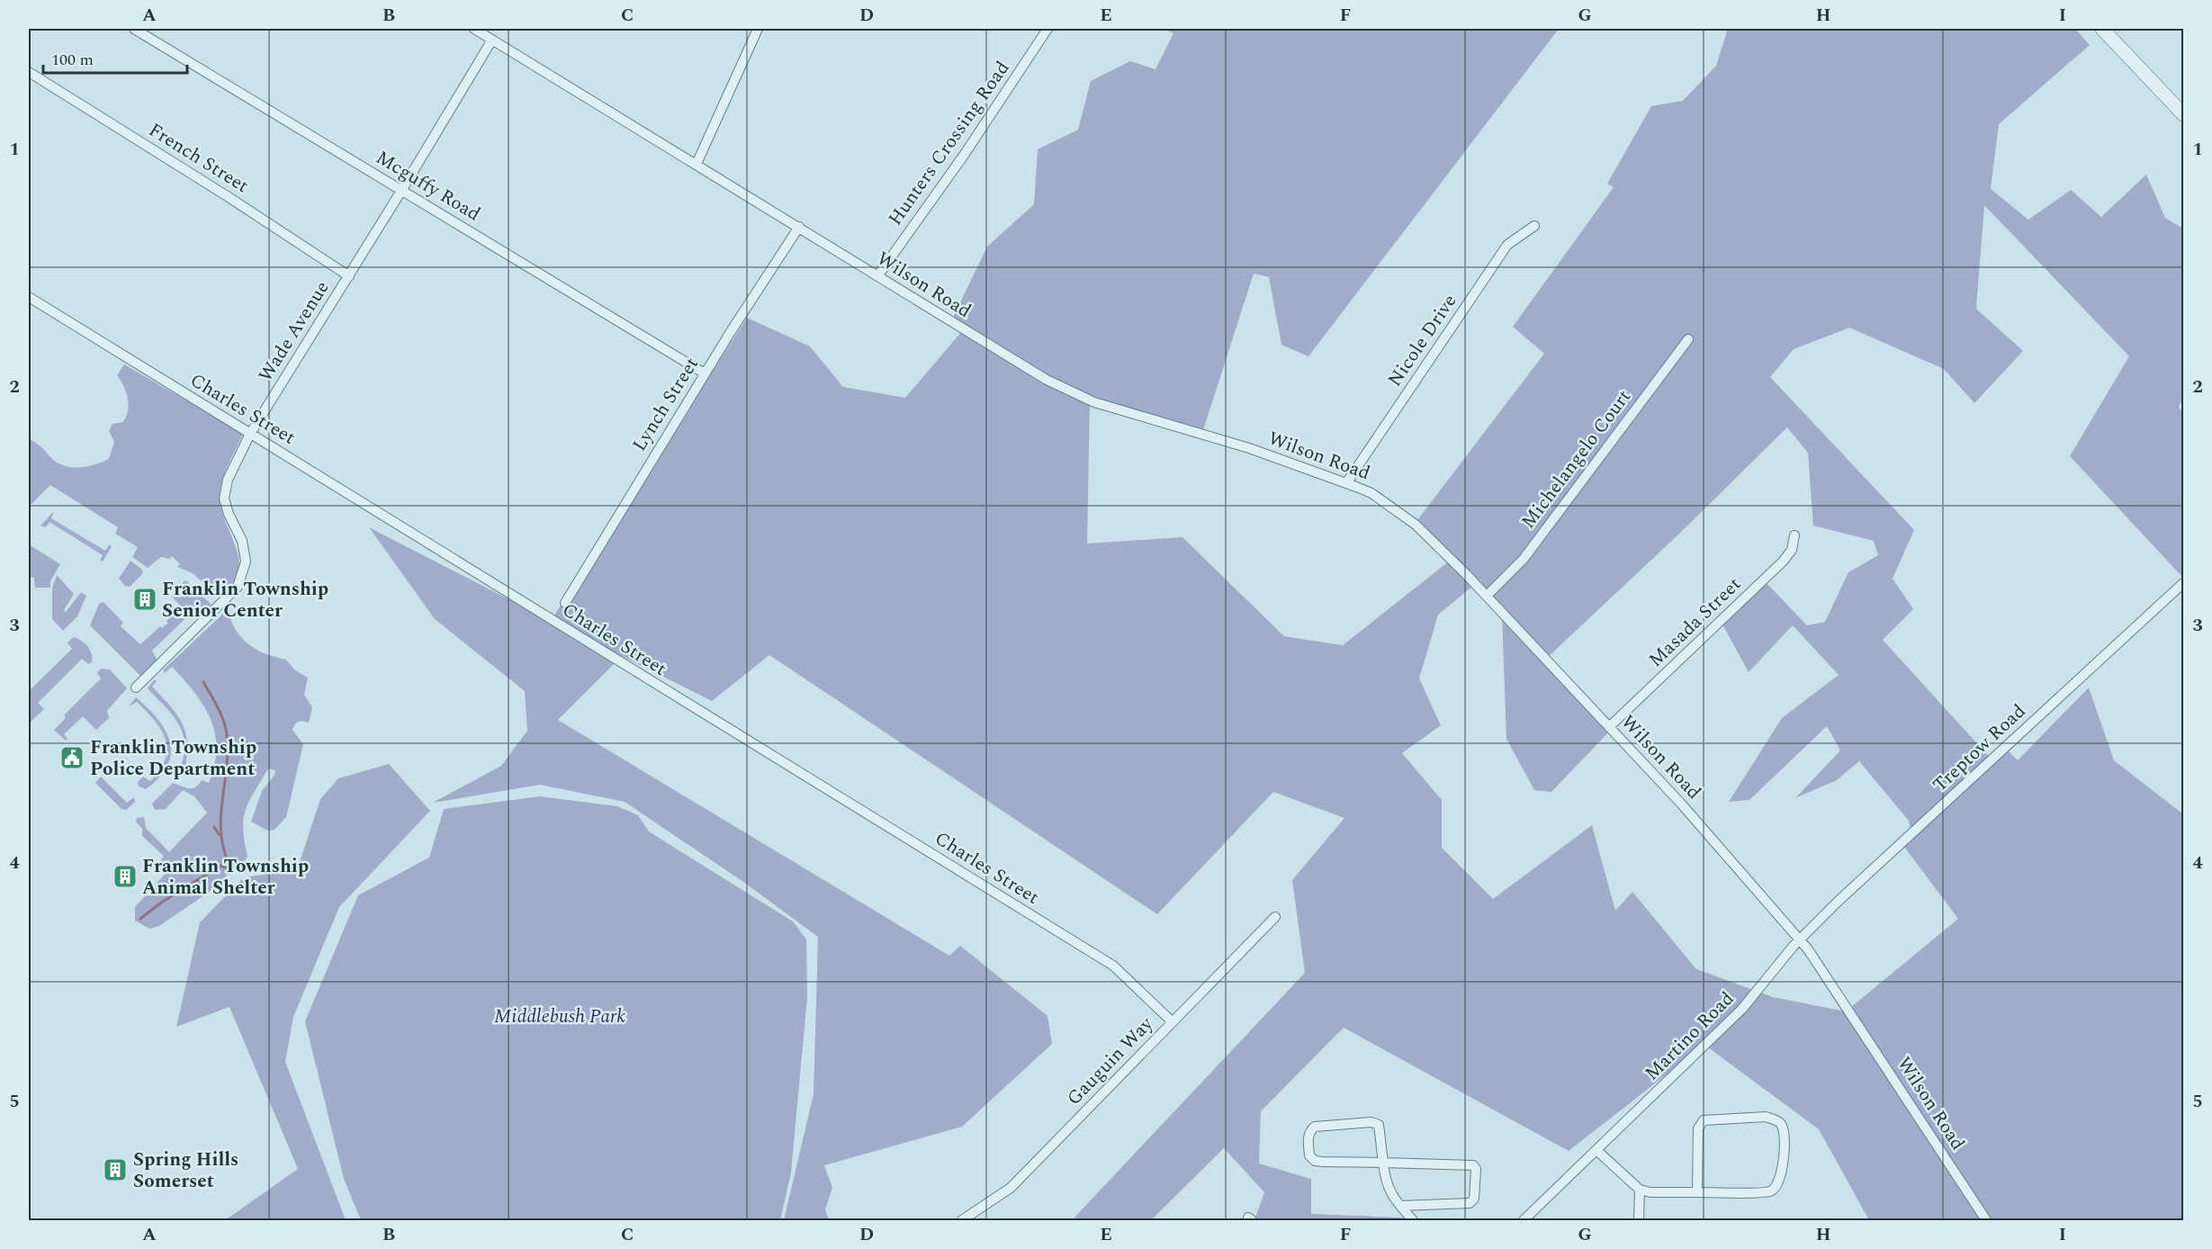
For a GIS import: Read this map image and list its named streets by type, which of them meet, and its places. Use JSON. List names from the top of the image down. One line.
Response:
{"streets":{"street":["Hunters Crossing Road","French Street","Mcguffy Road","Wilson Road","Wade Avenue","Nicole Drive","Lynch Street","Charles Street","Michelangelo Court","Masada Street","Treptow Road","Martino Road","Gauguin Way"]},"crossings":[["Hunters Crossing Road","Wilson Road"],["French Street","Wade Avenue"],["Mcguffy Road","Wade Avenue"],["Mcguffy Road","Lynch Street"],["Wilson Road","Wade Avenue"],["Wilson Road","Nicole Drive"],["Wilson Road","Lynch Street"],["Wilson Road","Michelangelo Court"],["Wilson Road","Masada Street"],["Wilson Road","Treptow Road"],["Wilson Road","Martino Road"],["Wade Avenue","Charles Street"],["Charles Street","Gauguin Way"],["Treptow Road","Martino Road"]],"parks":["Middlebush Park"],"places":{"building":["Franklin Township Senior Center","Franklin Township Animal Shelter","Spring Hills Somerset"],"public building":["Franklin Township Police Department"]},"scale_bar":"100 m","grid":{"columns":["A","B","C","D","E","F","G","H","I"],"rows":["1","2","3","4","5"]}}
